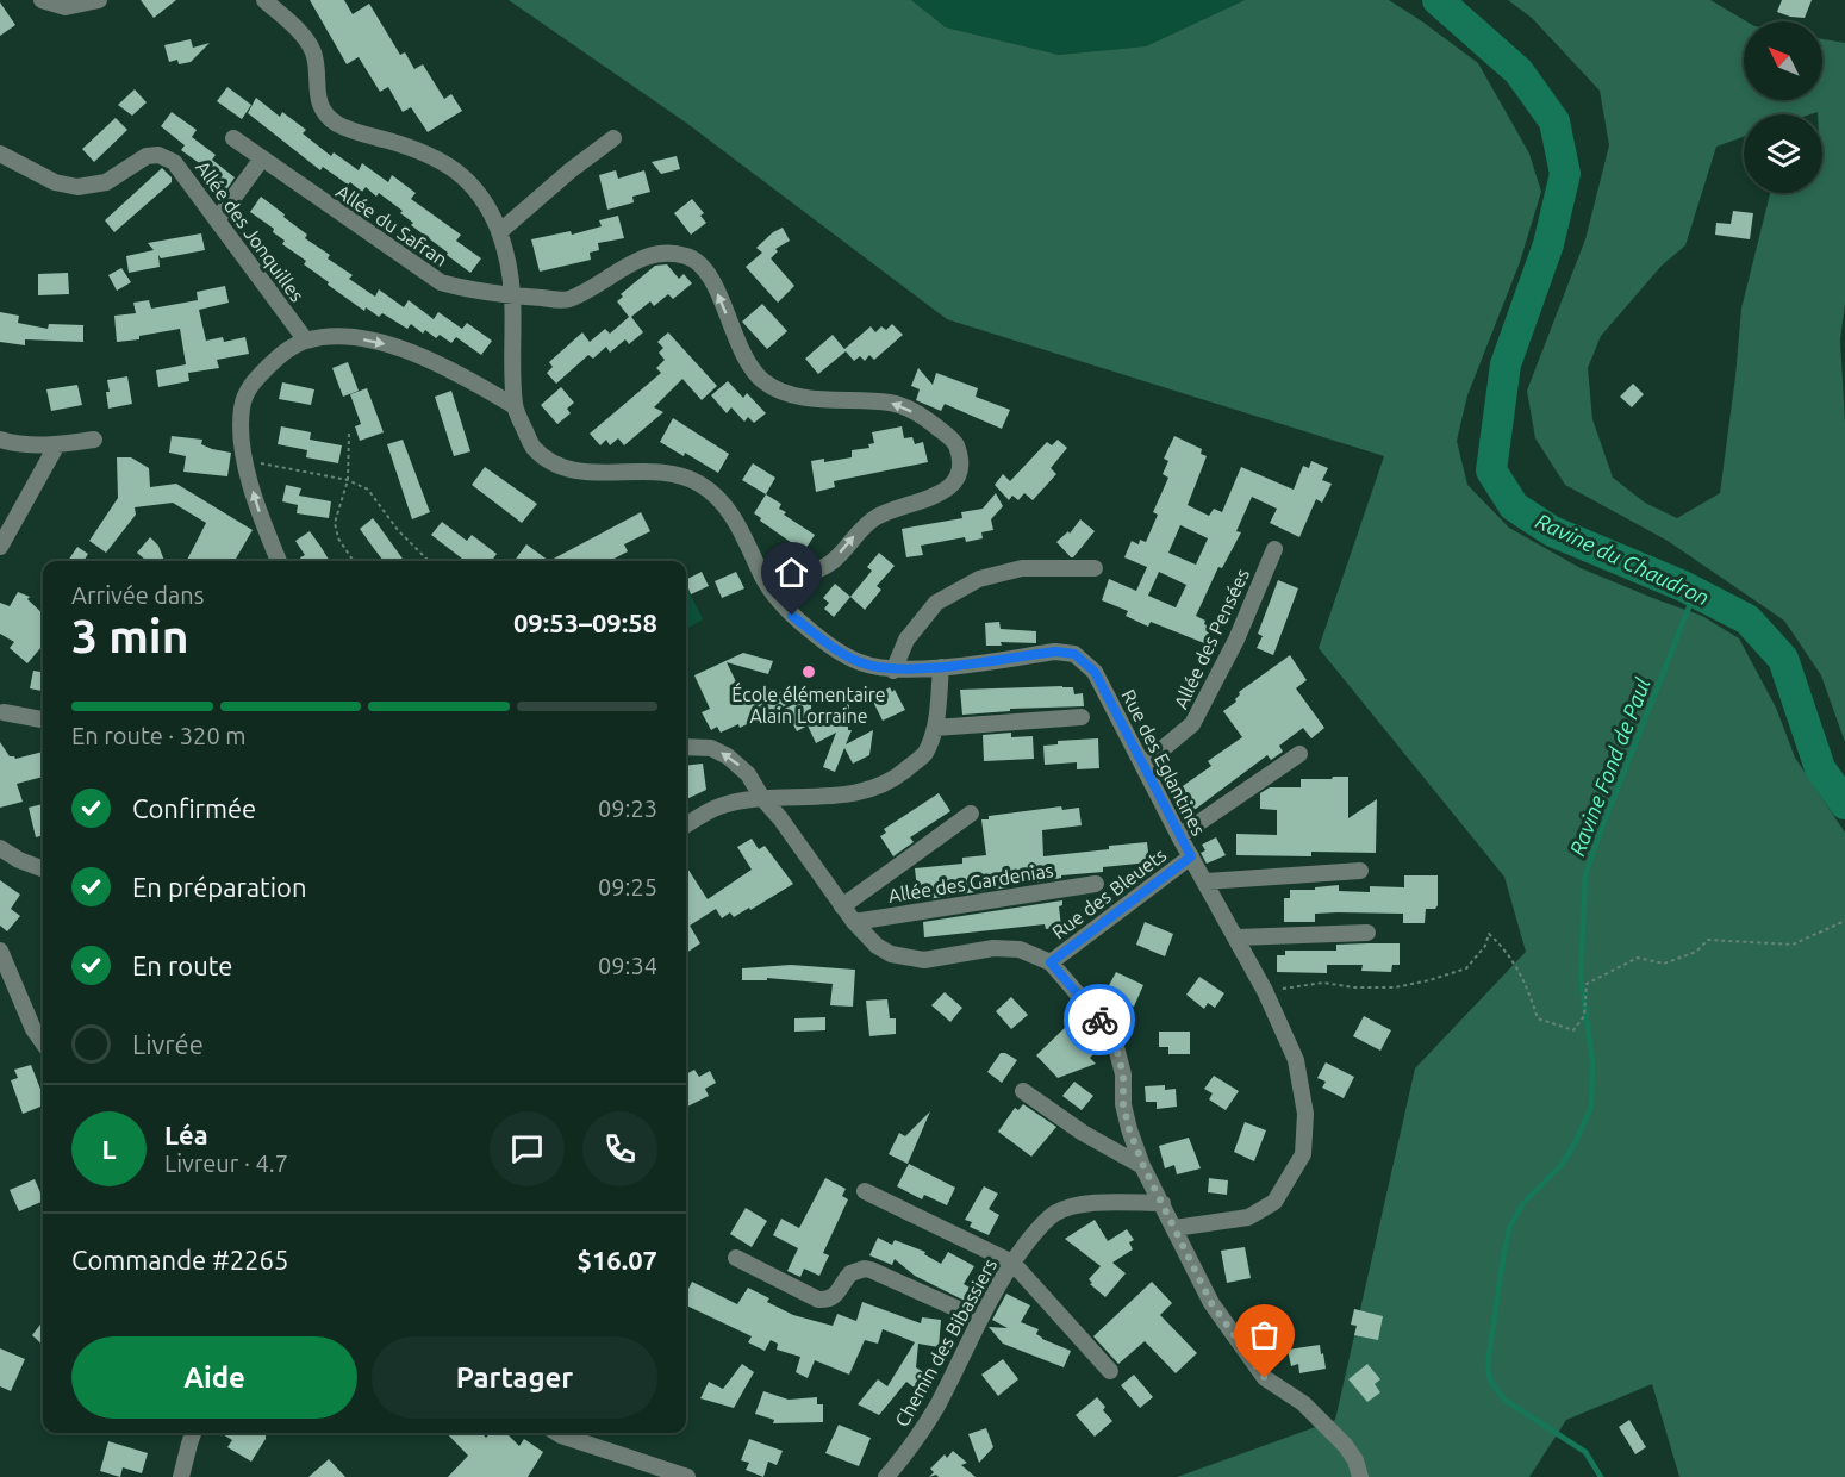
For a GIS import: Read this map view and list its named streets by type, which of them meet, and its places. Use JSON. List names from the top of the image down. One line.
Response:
{"streets":{"street":["Allée du Safran","Allée des Jonquilles","Allée des Pensées","Rue des Eglantines","Allée des Gardenias","Rue des Bleuets","Chemin des Bibassiers"]},"crossings":[["Allée du Safran","Rue des Eglantines"],["Allée des Pensées","Rue des Eglantines"],["Rue des Eglantines","Rue des Bleuets"]],"water":["Ravine du Chaudron","Ravine Fond de Paul"],"places":["École élémentaire Alain Lorraine"],"north":"top left","page":{"heading":["3 min","Arrivée dans","09:53–09:58"],"panel":["Léa","Livreur · 4.7","Commande #2265","$16.07"],"bar":"En route · 320 m","list":[["Confirmée","09:23"],["En préparation","09:25"],["En route","09:34"],"Livrée"],"round":"L","buttons":["Aide","Partager"]}}
